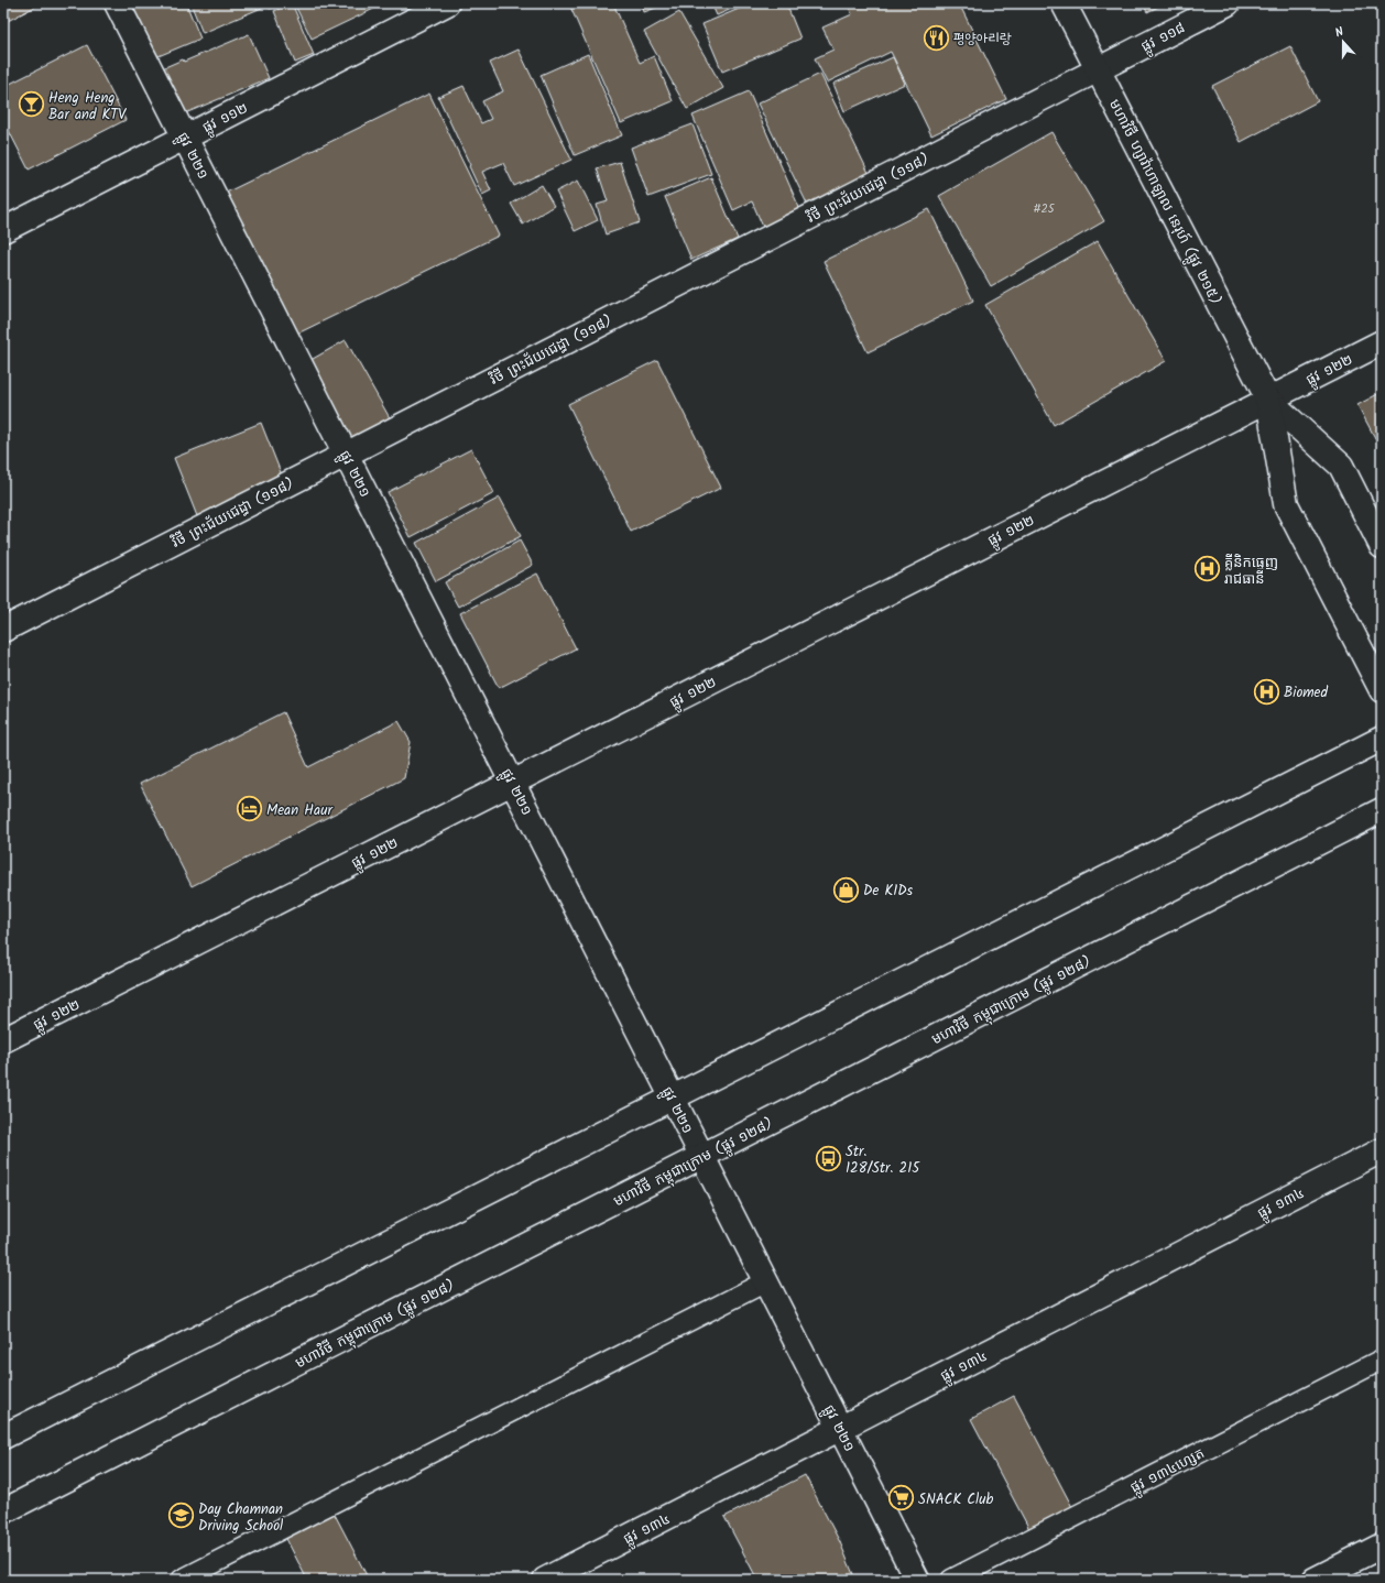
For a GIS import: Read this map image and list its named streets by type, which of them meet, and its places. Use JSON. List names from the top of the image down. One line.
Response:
{"streets":{"street":["ផ្លូវ ១១៨","ផ្លូវ ១១២","ផ្លូវ ២២១","វិថី ព្រះជ័យជេដ្ធា (១១៨)","មហាវិថី ហ្សាវ៉ាហាឡាល នេរុហ៍ (ផ្លូវ ២១៥)","ផ្លូវ ១២២","មហាវិថី កម្ពុជាក្រោម (ផ្លូវ ១២៨)","ផ្លូវ ១៣៤"],"lane":["ផ្លូវ ១៣៤ហ្សេត"]},"crossings":[["ផ្លូវ ១១៨","វិថី ព្រះជ័យជេដ្ធា (១១៨)"],["ផ្លូវ ១១៨","មហាវិថី ហ្សាវ៉ាហាឡាល នេរុហ៍ (ផ្លូវ ២១៥)"],["ផ្លូវ ១១២","ផ្លូវ ២២១"],["ផ្លូវ ២២១","វិថី ព្រះជ័យជេដ្ធា (១១៨)"],["ផ្លូវ ២២១","ផ្លូវ ១២២"],["ផ្លូវ ២២១","មហាវិថី កម្ពុជាក្រោម (ផ្លូវ ១២៨)"],["ផ្លូវ ២២១","ផ្លូវ ១៣៤"],["វិថី ព្រះជ័យជេដ្ធា (១១៨)","មហាវិថី ហ្សាវ៉ាហាឡាល នេរុហ៍ (ផ្លូវ ២១៥)"],["មហាវិថី ហ្សាវ៉ាហាឡាល នេរុហ៍ (ផ្លូវ ២១៥)","ផ្លូវ ១២២"]],"places":{"restaurant":["평양아리랑"],"bar":["Heng Heng Bar and KTV"],"hospital":["គ្លីនិកធ្មេញ រាជធានី","Biomed"],"hotel":["Mean Haur"],"shop":["De KIDs"],"bus stop":["Str. 128/Str. 215"],"supermarket":["SNACK Club"],"school or university":["Day Chamnan Driving School"]},"house_numbers":["#25"],"north":"top"}
